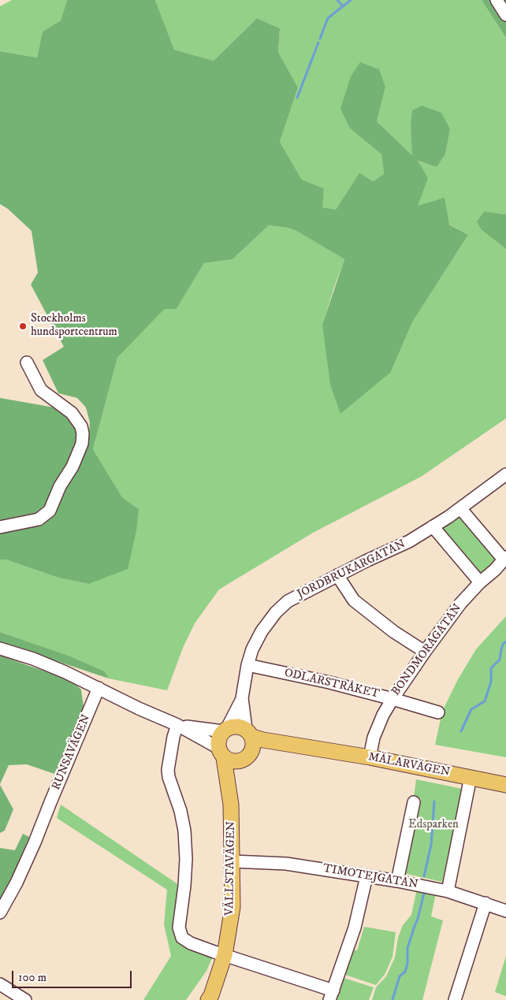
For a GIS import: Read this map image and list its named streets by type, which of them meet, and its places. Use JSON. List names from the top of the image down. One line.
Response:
{"streets":{"main road":["MÄLARVÄGEN","VÄLLSTAVÄGEN"],"street":["JORDBRUKARGATAN","BONDMORAGATAN","ODLARSTRÅKET","RUNSAVÄGEN","TIMOTEJGATAN"]},"crossings":[["JORDBRUKARGATAN","ODLARSTRÅKET"],["JORDBRUKARGATAN","MÄLARVÄGEN"],["JORDBRUKARGATAN","VÄLLSTAVÄGEN"],["BONDMORAGATAN","ODLARSTRÅKET"],["BONDMORAGATAN","MÄLARVÄGEN"],["MÄLARVÄGEN","VÄLLSTAVÄGEN"],["VÄLLSTAVÄGEN","TIMOTEJGATAN"]],"parks":["Edsparken"],"places":["Stockholms hundsportcentrum"],"scale_bar":"100 m"}
